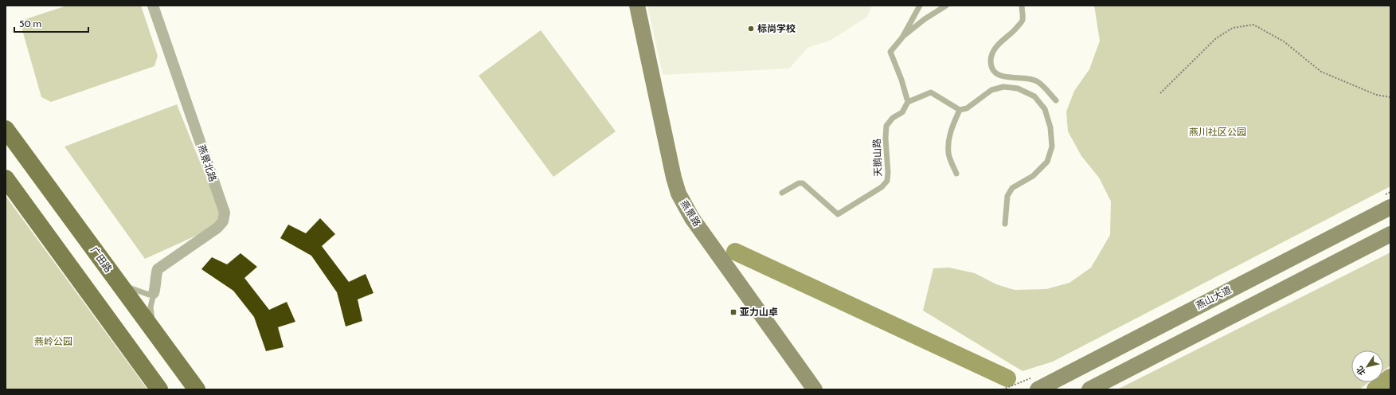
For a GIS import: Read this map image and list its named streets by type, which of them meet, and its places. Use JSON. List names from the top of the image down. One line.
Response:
{"streets":{"main road":["广田路"],"street":["燕景北路","燕景路","燕山大道"],"lane":["天鹅山路"]},"parks":["燕川社区公园","燕岭公园"],"places":{"other":["标尚学校"],"transit":["亚力山卓"]},"scale_bar":"50 m","north":"bottom left"}
